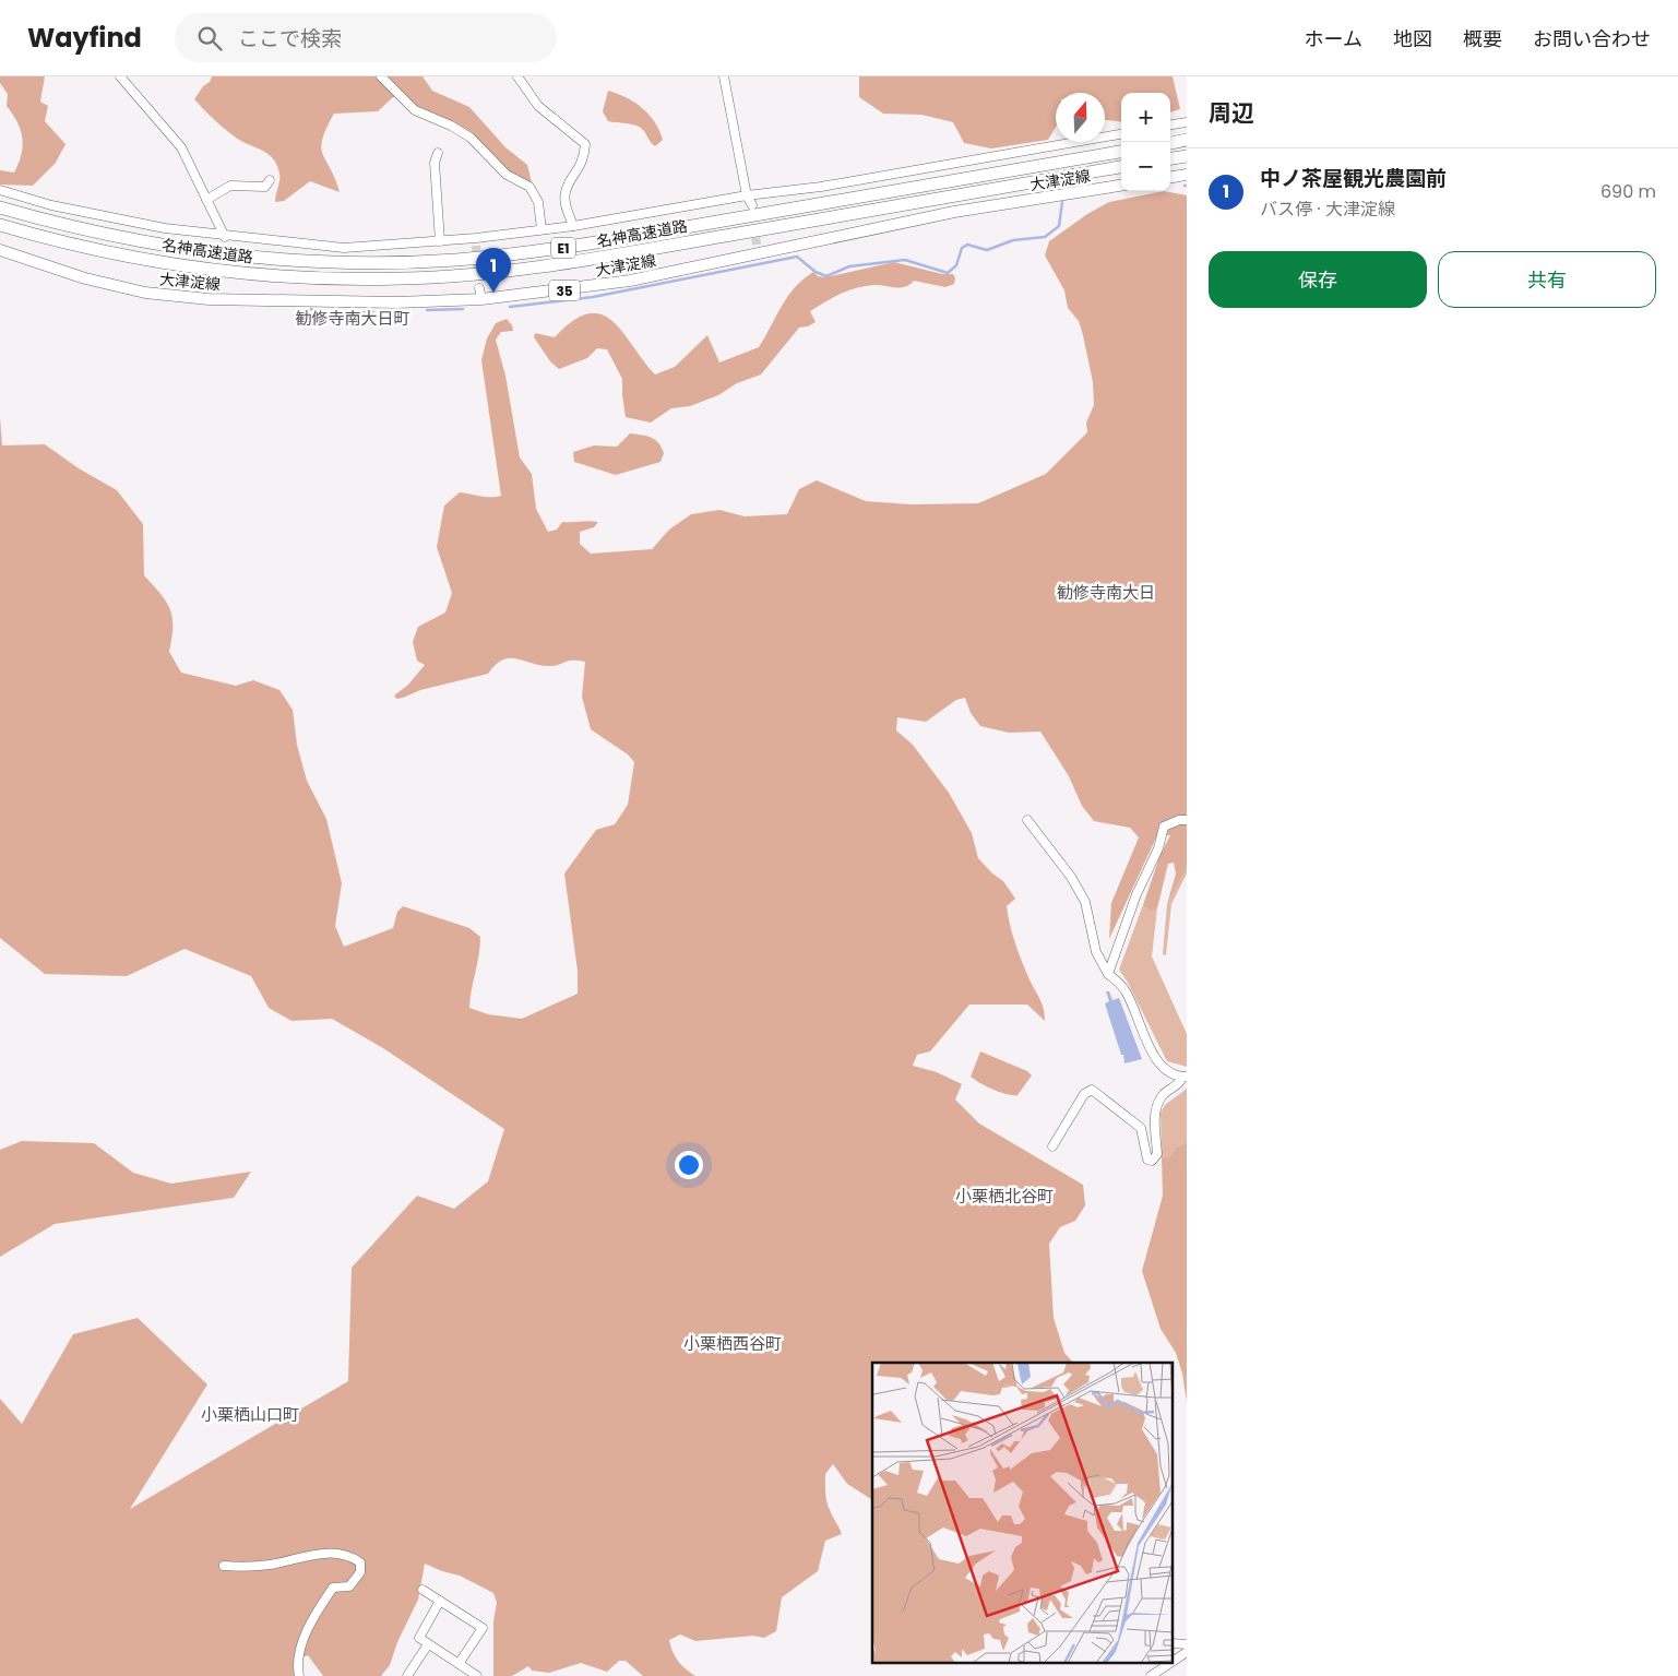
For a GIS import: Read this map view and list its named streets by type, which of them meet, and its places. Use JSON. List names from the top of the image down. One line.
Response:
{"streets":{"highway":["名神高速道路","E1"],"main road":["大津淀線","35"]},"districts":["勧修寺南大日町","勧修寺南大日","小栗栖北谷町","小栗栖西谷町","小栗栖山口町"],"north":"top","page":{"header":"Wayfind","search":"ここで検索","nav":["ホーム","地図","概要","お問い合わせ"],"heading":"周辺","map_buttons":["+","−"],"list":[{"mark":"1","name":"中ノ茶屋観光農園前","note":"バス停 · 大津淀線","value":"690 m"}],"buttons":["保存","共有"],"pins":"1"}}
